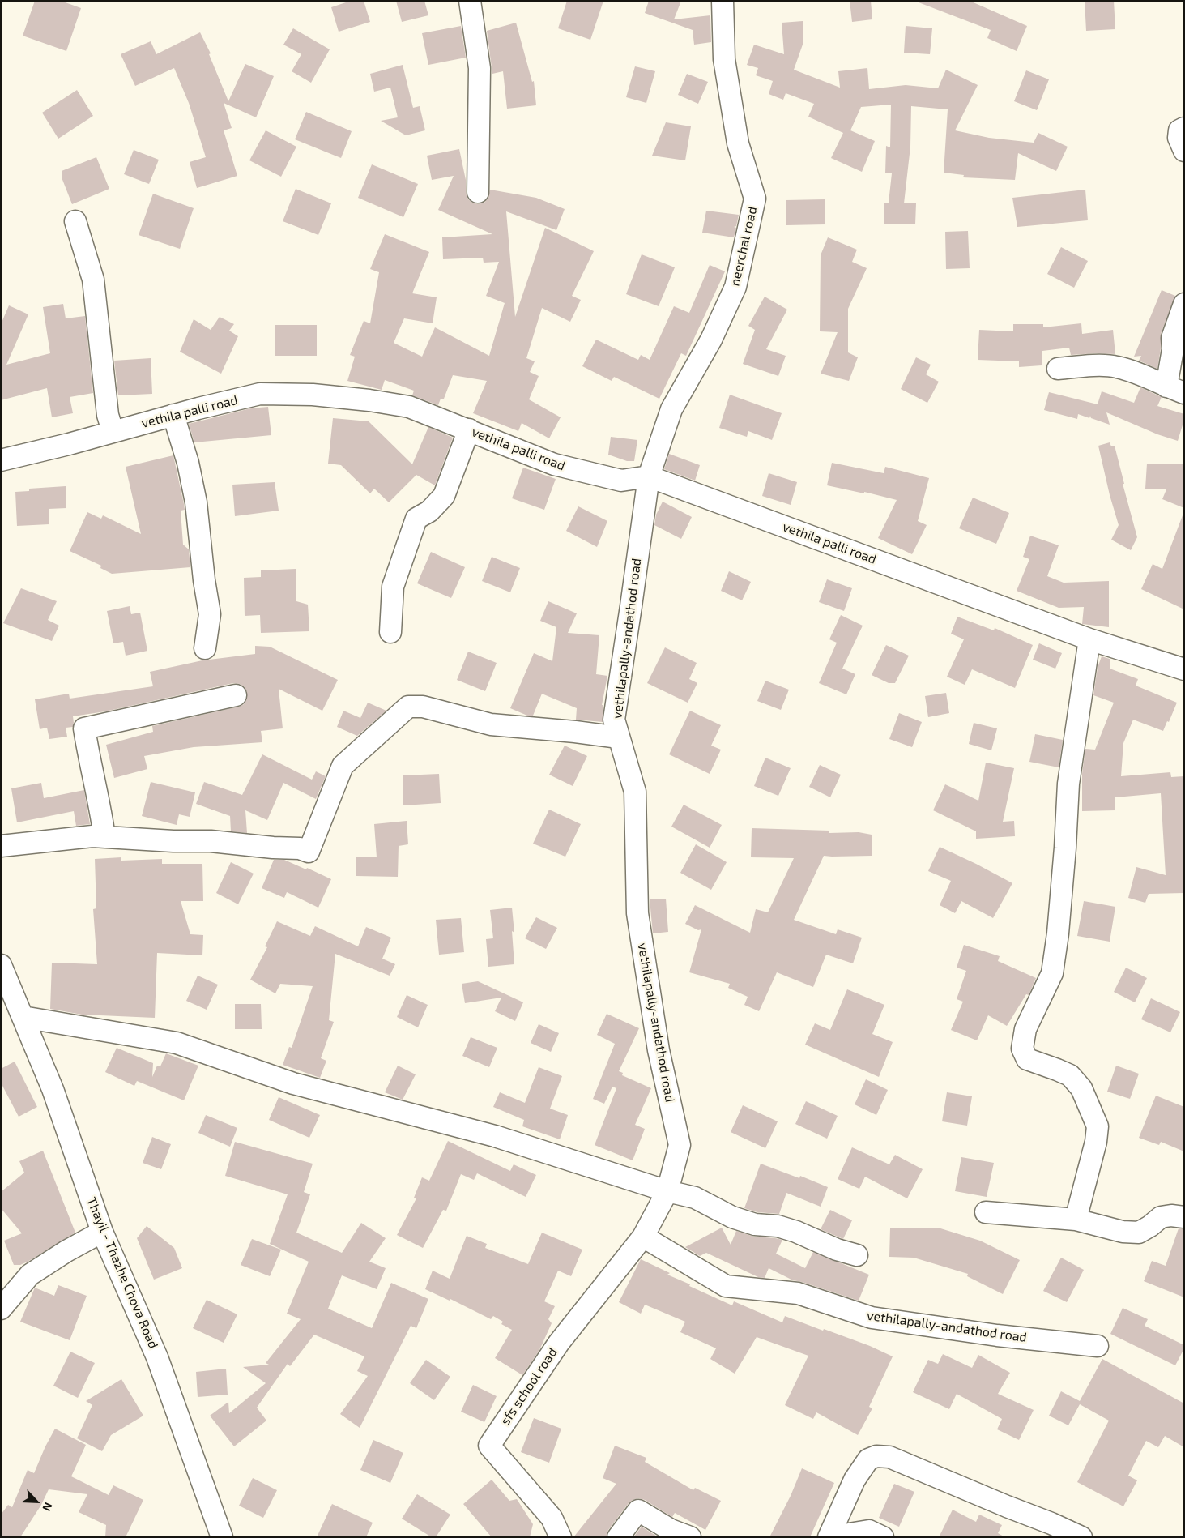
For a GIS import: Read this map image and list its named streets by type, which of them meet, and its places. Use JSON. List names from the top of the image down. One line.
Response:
{"streets":{"street":["neerchal road","vethila palli road","vethilapally-andathod road","Thayil - Thazhe Chova Road","sfs school road"]},"crossings":[["neerchal road","vethila palli road"],["neerchal road","vethilapally-andathod road"],["vethila palli road","vethilapally-andathod road"],["vethilapally-andathod road","sfs school road"]],"north":"bottom right"}
